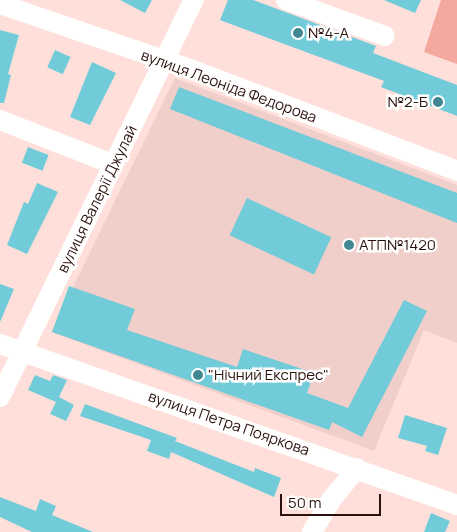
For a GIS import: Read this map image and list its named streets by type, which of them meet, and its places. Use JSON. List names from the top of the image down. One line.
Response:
{"streets":{"street":["вулиця Леоніда Федорова","вулиця Валерії Джулай","вулиця Петра Пояркова"]},"crossings":[["вулиця Леоніда Федорова","вулиця Валерії Джулай"],["вулиця Валерії Джулай","вулиця Петра Пояркова"]],"places":["№4-А","№2-Б","АТП№1420","\"Нічний Експрес\""],"scale_bar":"50 m"}
